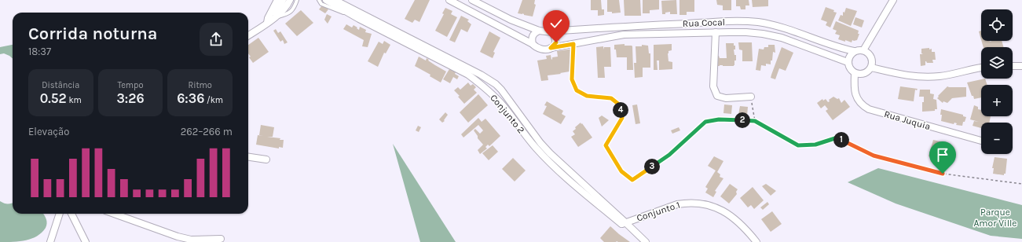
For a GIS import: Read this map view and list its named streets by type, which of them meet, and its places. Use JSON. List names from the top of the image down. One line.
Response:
{"streets":{"street":["Rua Cocal","Conjunto 2","Rua Juquia","Conjunto 1"]},"crossings":[["Rua Cocal","Rua Juquia"],["Conjunto 2","Conjunto 1"]],"parks":["Parque Amor Ville"],"page":{"map_buttons":["+","−"],"heading":["Corrida noturna","18:37"],"stats":[["Distância","0.52 km"],["Tempo","3:26"],["Ritmo","6:36 /km"]],"pins":["4","2","1","3"],"chart":["Elevação","262–266 m"]}}
